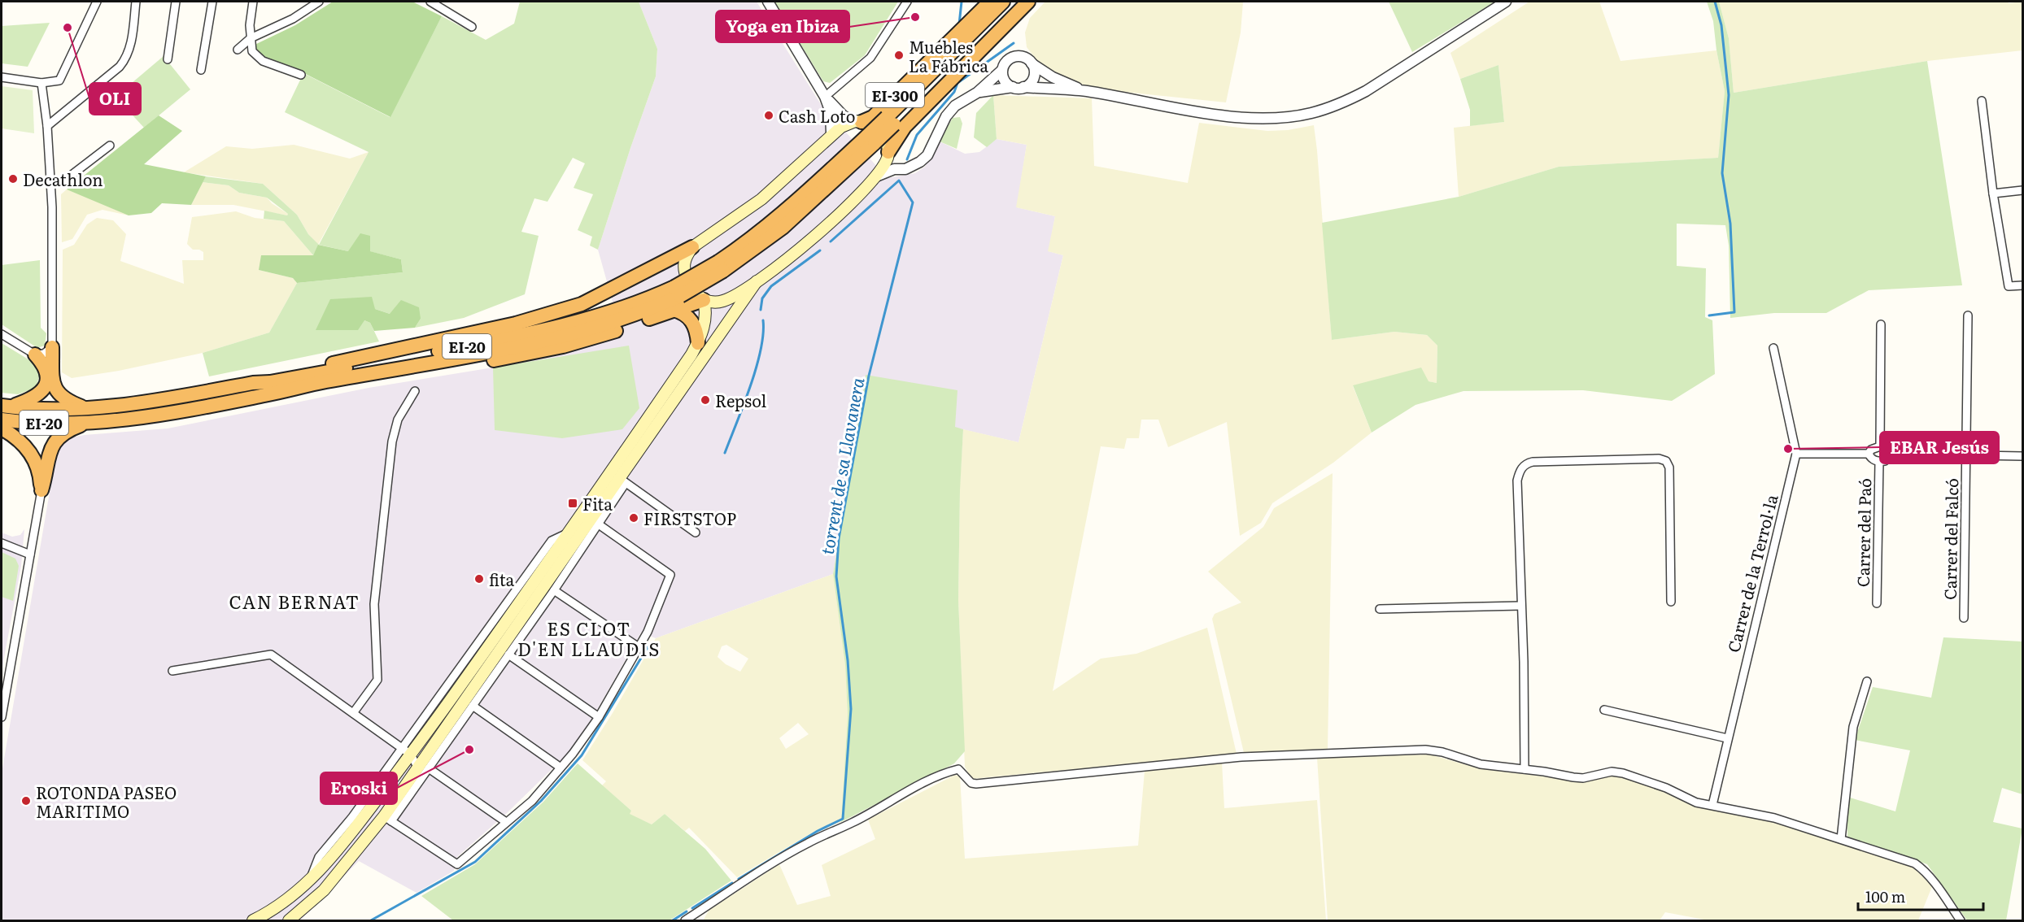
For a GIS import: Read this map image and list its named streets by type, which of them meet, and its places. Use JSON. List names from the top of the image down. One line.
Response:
{"streets":{"highway":["EI-300","EI-20"],"street":["Carrer del Paó","Carrer del Falcó","Carrer de la Terrol·la"]},"districts":["CAN BERNAT","ES CLOT D'EN LLAUDIS"],"water":["torrent de sa Llavanera"],"places":{"other":["Yoga en Ibiza","OLI","Muebles La Fábrica","Cash Loto","Decathlon","Repsol","EBAR Jesús","FIRSTSTOP","fita","Eroski","ROTONDA PASEO MARITIMO"],"transit":["Fita"]},"scale_bar":"100 m"}
